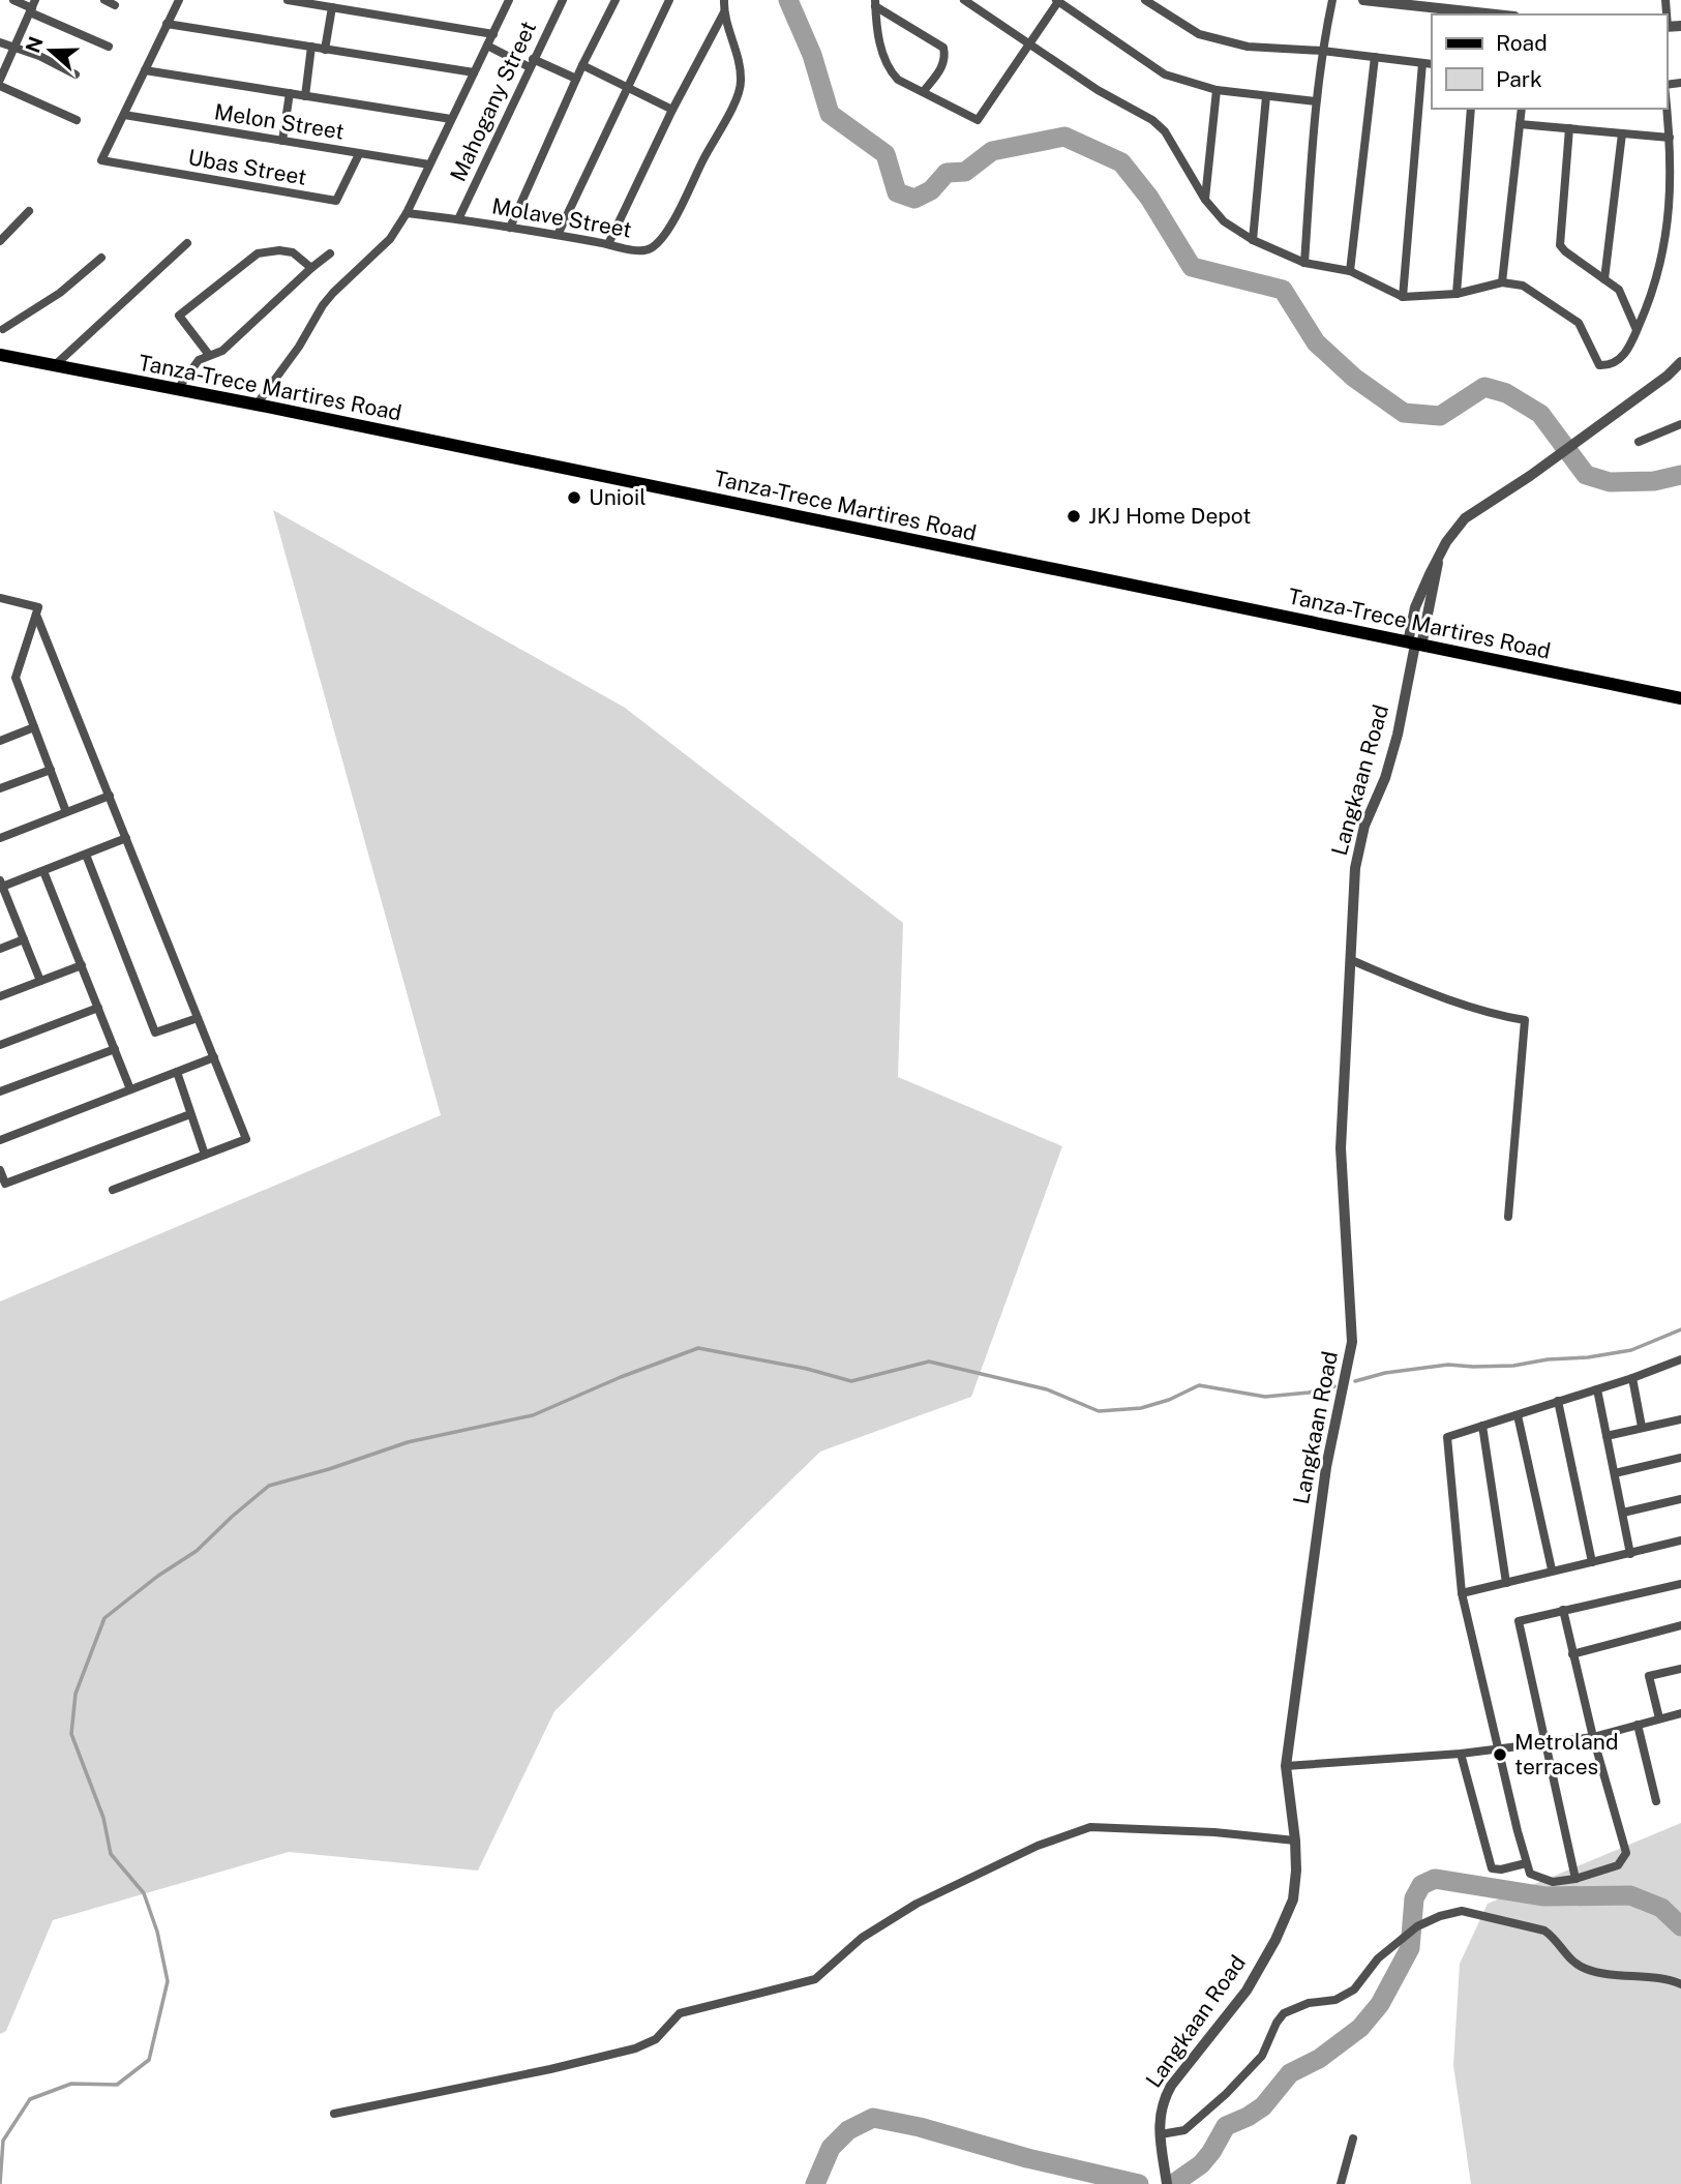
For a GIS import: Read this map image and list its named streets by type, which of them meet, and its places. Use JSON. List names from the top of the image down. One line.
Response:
{"streets":{"main road":["Tanza-Trece Martires Road"],"street":["Mahogany Street","Melon Street","Ubas Street","Molave Street","Langkaan Road"]},"crossings":[["Mahogany Street","Molave Street"],["Melon Street","Ubas Street"],["Tanza-Trece Martires Road","Langkaan Road"]],"places":["Unioil","JKJ Home Depot","Metroland terraces"],"legend":["Road","Park"],"north":"left"}
